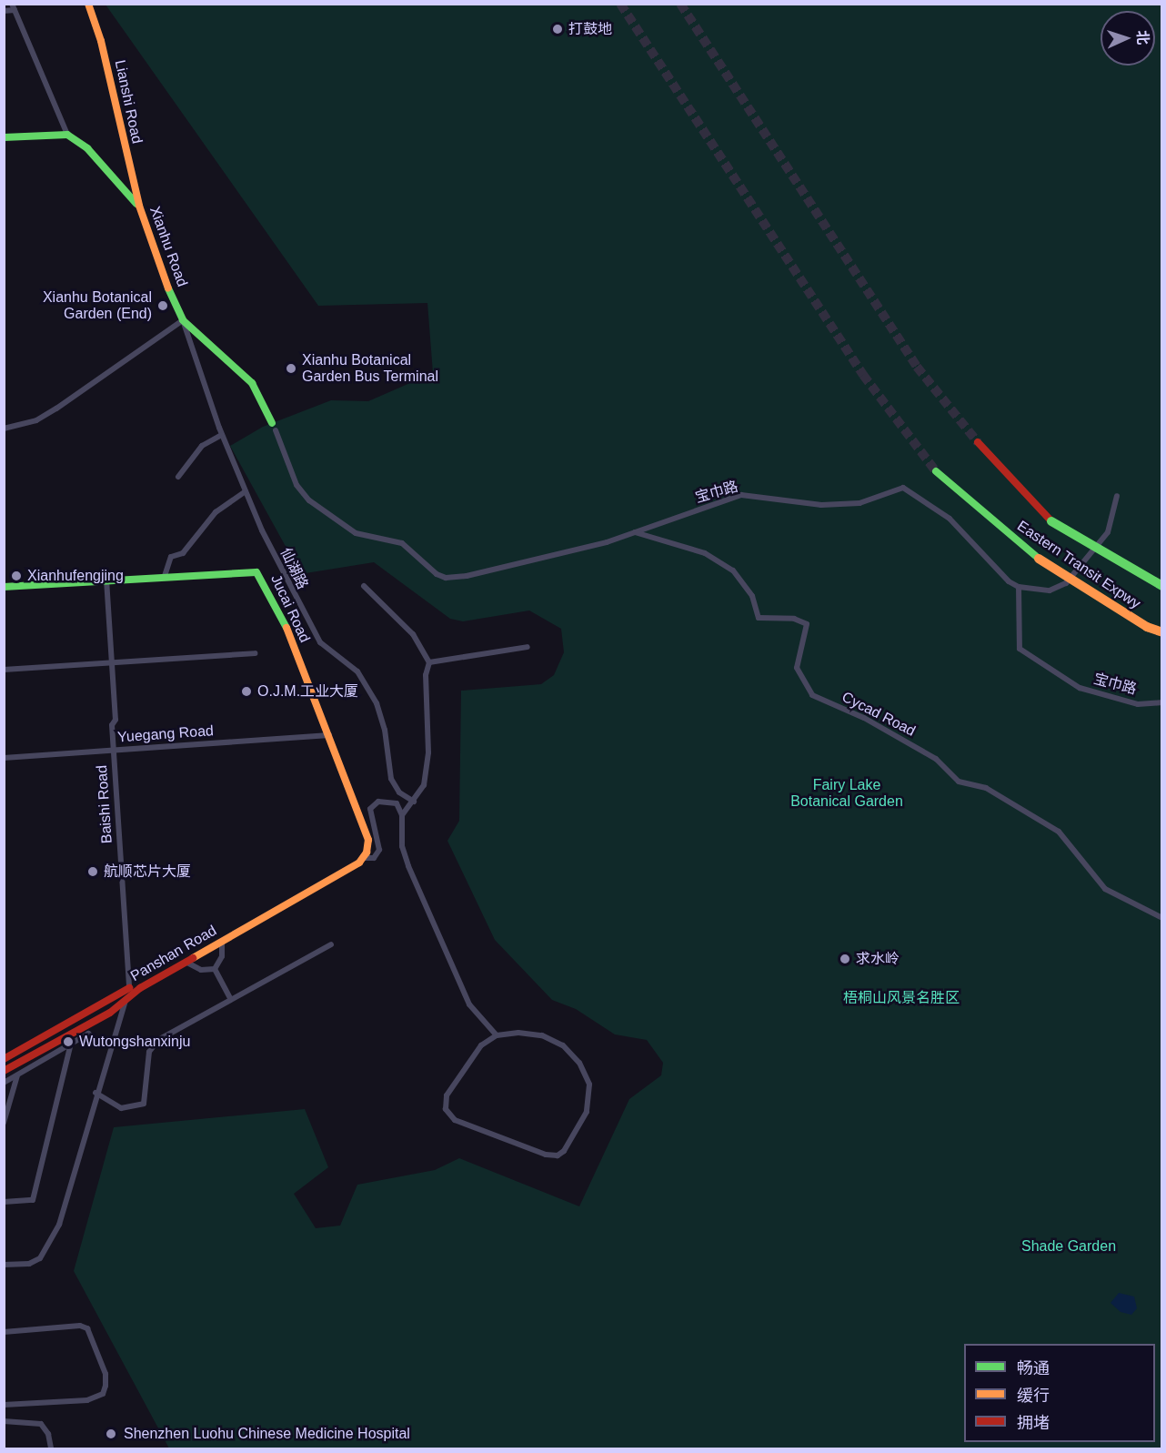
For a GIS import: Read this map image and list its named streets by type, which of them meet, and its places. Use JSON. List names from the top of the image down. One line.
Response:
{"streets":{"main road":["Lianshi Road","Xianhu Road","Eastern Transit Expwy","Jucai Road","Panshan Road"],"street":["宝巾路","仙湖路","Cycad Road","Yuegang Road","Baishi Road"]},"crossings":[["Lianshi Road","Xianhu Road"],["Xianhu Road","宝巾路"],["Xianhu Road","仙湖路"],["宝巾路","Cycad Road"],["Jucai Road","Yuegang Road"],["Jucai Road","Baishi Road"],["Jucai Road","Panshan Road"],["Yuegang Road","Baishi Road"],["Baishi Road","Panshan Road"]],"parks":["Fairy Lake Botanical Garden","梧桐山风景名胜区","Shade Garden"],"places":["打鼓地","Xianhu Botanical Garden (End)","Xianhu Botanical Garden Bus Terminal","Xianhufengjing","O.J.M.工业大厦","航顺芯片大厦","求水岭","Wutongshanxinju","Shenzhen Luohu Chinese Medicine Hospital"],"legend":["畅通","缓行","拥堵"],"north":"right"}
